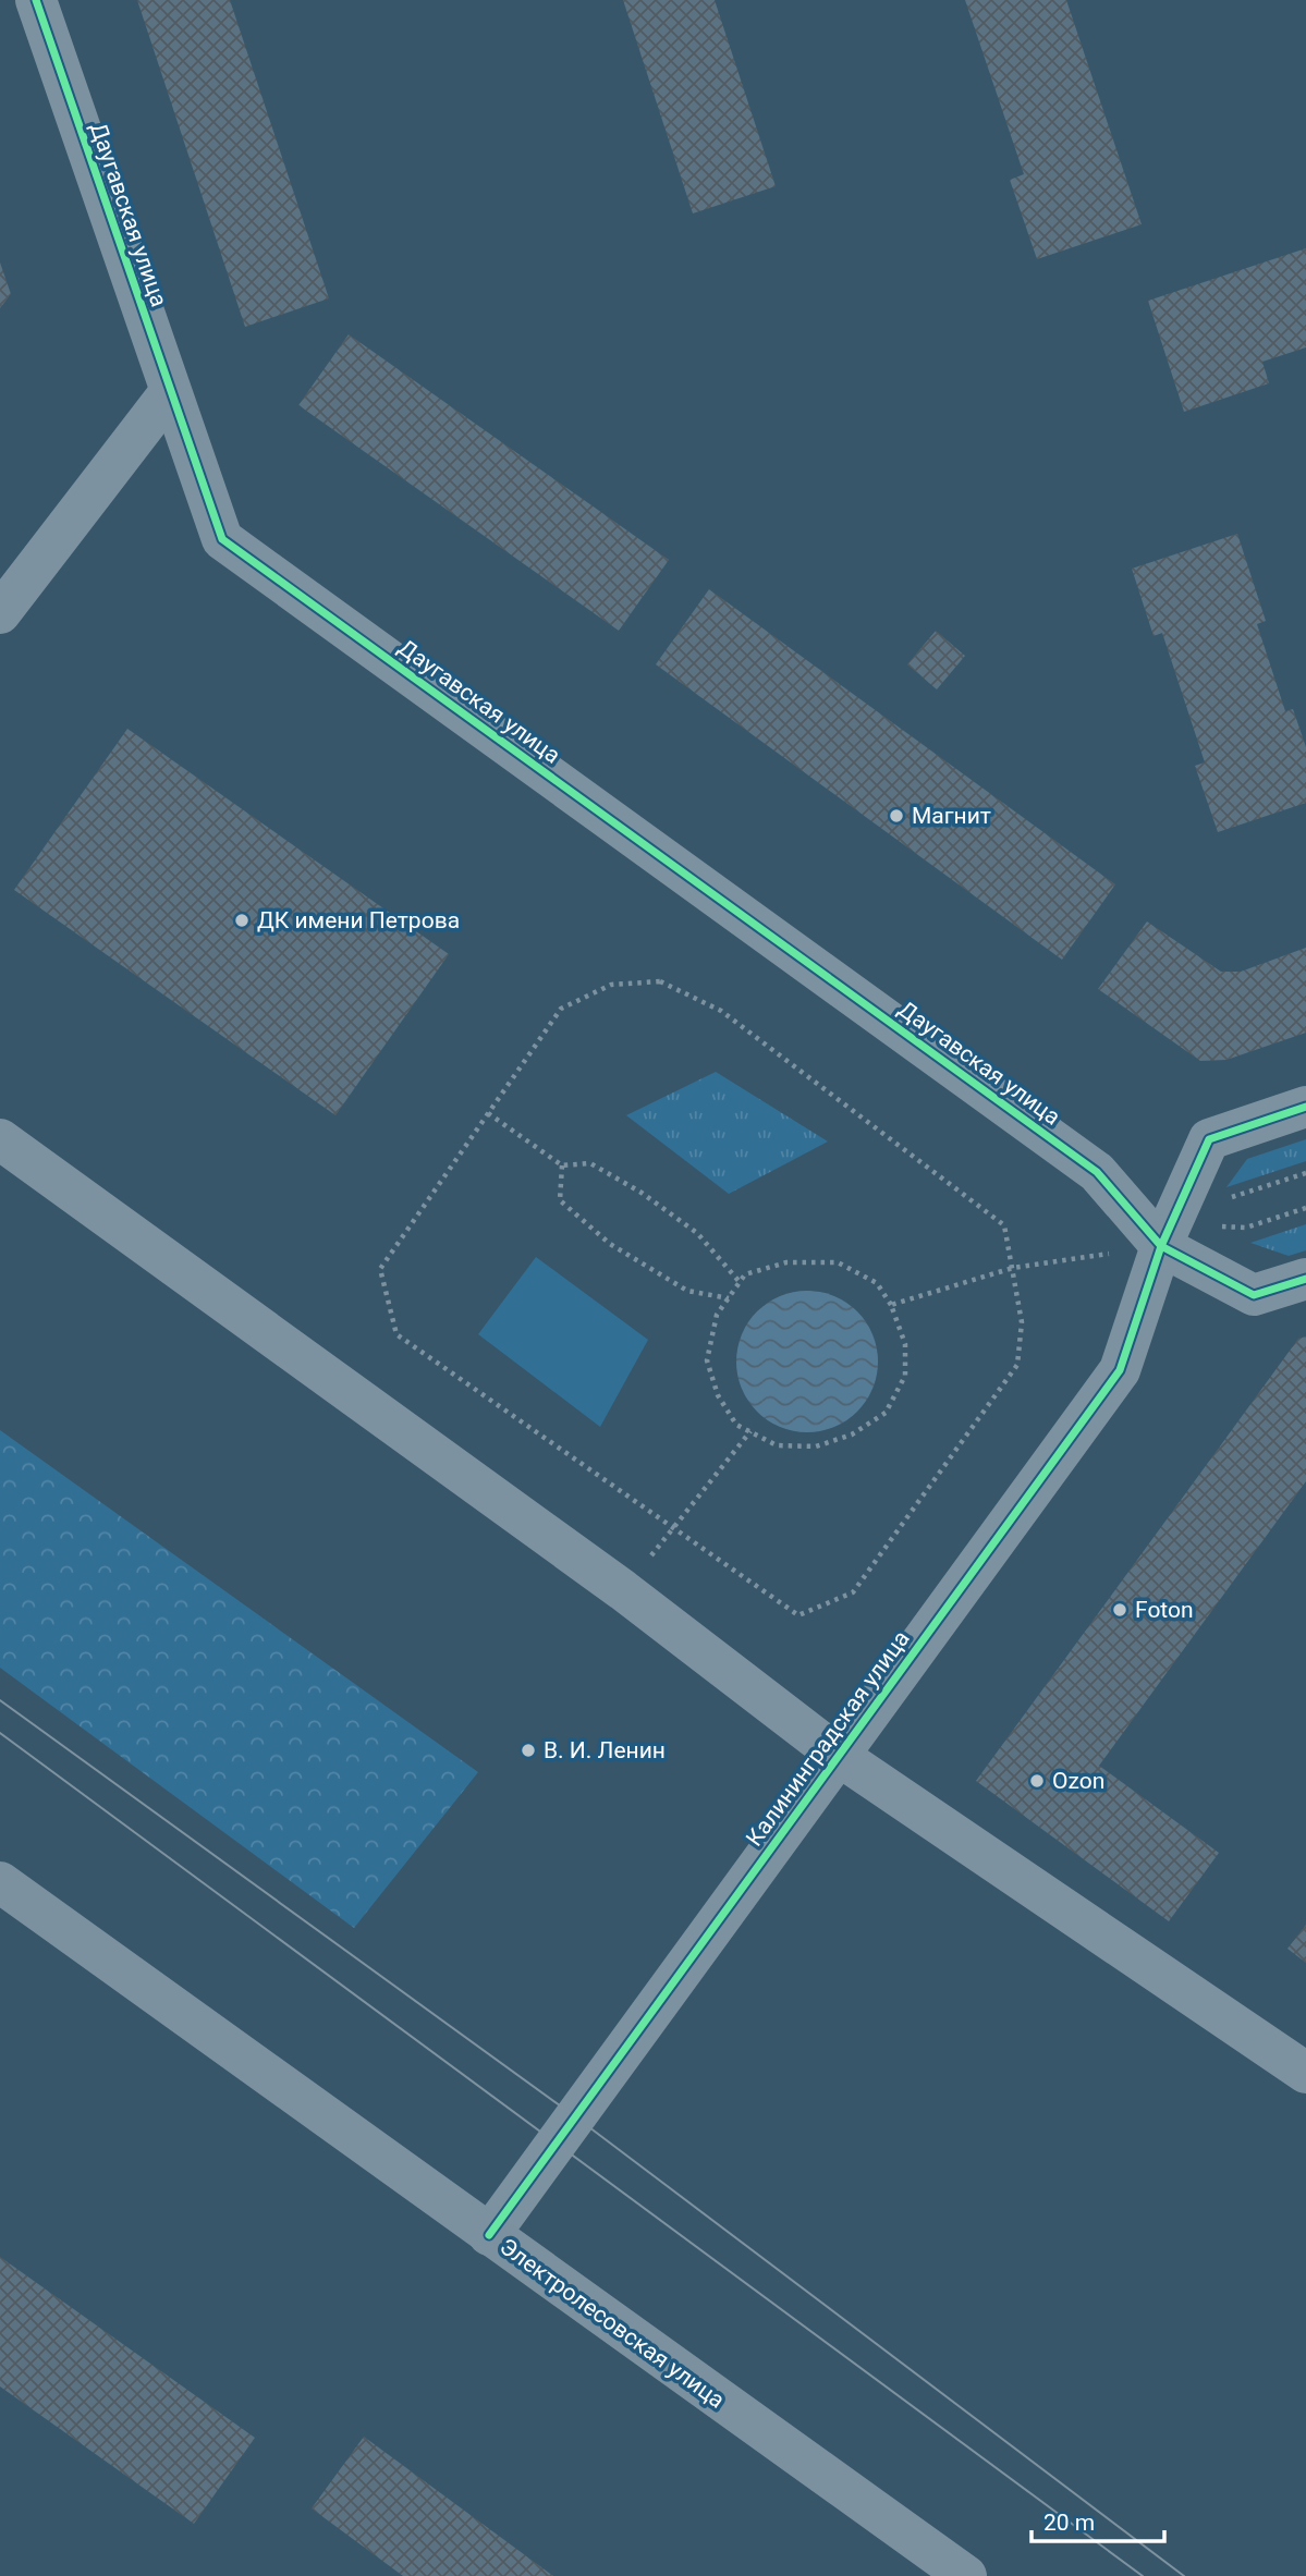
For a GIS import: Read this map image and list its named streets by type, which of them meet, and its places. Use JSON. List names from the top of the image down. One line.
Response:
{"streets":{"main road":["Электролесовская улица"],"street":["Даугавская улица","Калининградская улица"]},"crossings":[["Даугавская улица","Калининградская улица"],["Калининградская улица","Электролесовская улица"]],"places":["Магнит","ДК имени Петрова","Foton","В. И. Ленин","Ozon"],"scale_bar":"20 m"}
